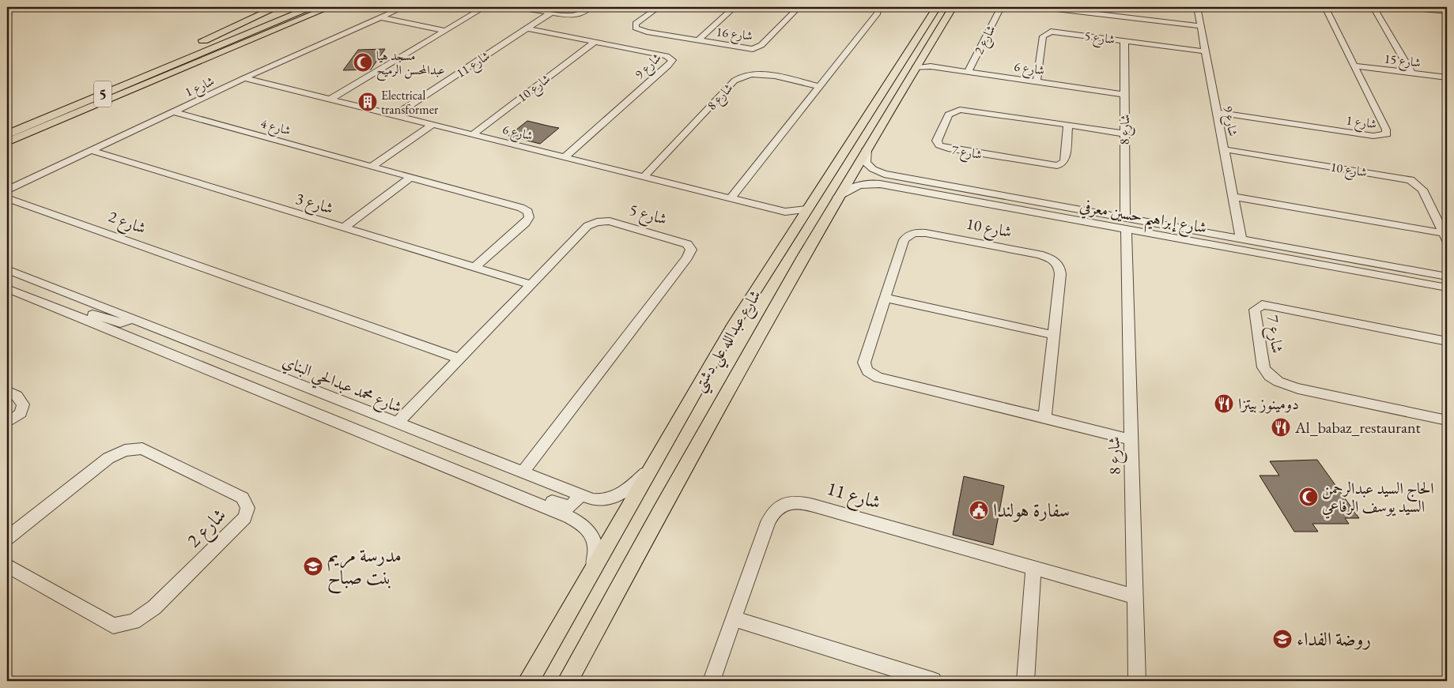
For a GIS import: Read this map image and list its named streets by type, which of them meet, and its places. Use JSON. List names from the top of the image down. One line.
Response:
{"streets":{"highway":["5"],"main road":["شارع عبدالله علي دشتي"],"street":["شارع 16","شارع 5","شارع 2","شارع 15","شارع 11","شارع 9","شارع 6","شارع 1","شارع 10","شارع 8","شارع 4","شارع 7","شارع 3","شارع إبراهيم حسين معرفي","شارع محمد عبدالحي البناي"]},"crossings":[["شارع 5","شارع 2"],["شارع 5","شارع 9"],["شارع 5","شارع 6"],["شارع 5","شارع 8"],["شارع 5","شارع 3"],["شارع 5","شارع محمد عبدالحي البناي"],["شارع 2","شارع 6"],["شارع 15","شارع 1"],["شارع 11","شارع 9"],["شارع 11","شارع 6"],["شارع 11","شارع 8"],["شارع 9","شارع 6"],["شارع 9","شارع 1"],["شارع 9","شارع 10"],["شارع 9","شارع إبراهيم حسين معرفي"],["شارع 6","شارع 1"],["شارع 6","شارع 10"],["شارع 6","شارع 8"],["شارع 6","شارع عبدالله علي دشتي"],["شارع 1","شارع 4"],["شارع 1","شارع 3"],["شارع 10","شارع 8"],["شارع 8","شارع 7"],["شارع 8","شارع إبراهيم حسين معرفي"],["شارع 4","شارع 3"],["شارع إبراهيم حسين معرفي","شارع عبدالله علي دشتي"],["شارع عبدالله علي دشتي","شارع محمد عبدالحي البناي"]],"places":{"mosque":["مسجد هيا عبدالمحسن الرميح","الحاج السيد عبدالرحمن السيد يوسف الرفاعي"],"building":["Electrical transformer"],"restaurant":["دومينوز بيتزا","Al_babaz_restaurant"],"public building":["سفارة هولندا"],"school or university":["مدرسة مريم بنت صباح","روضة الفداء"]}}
